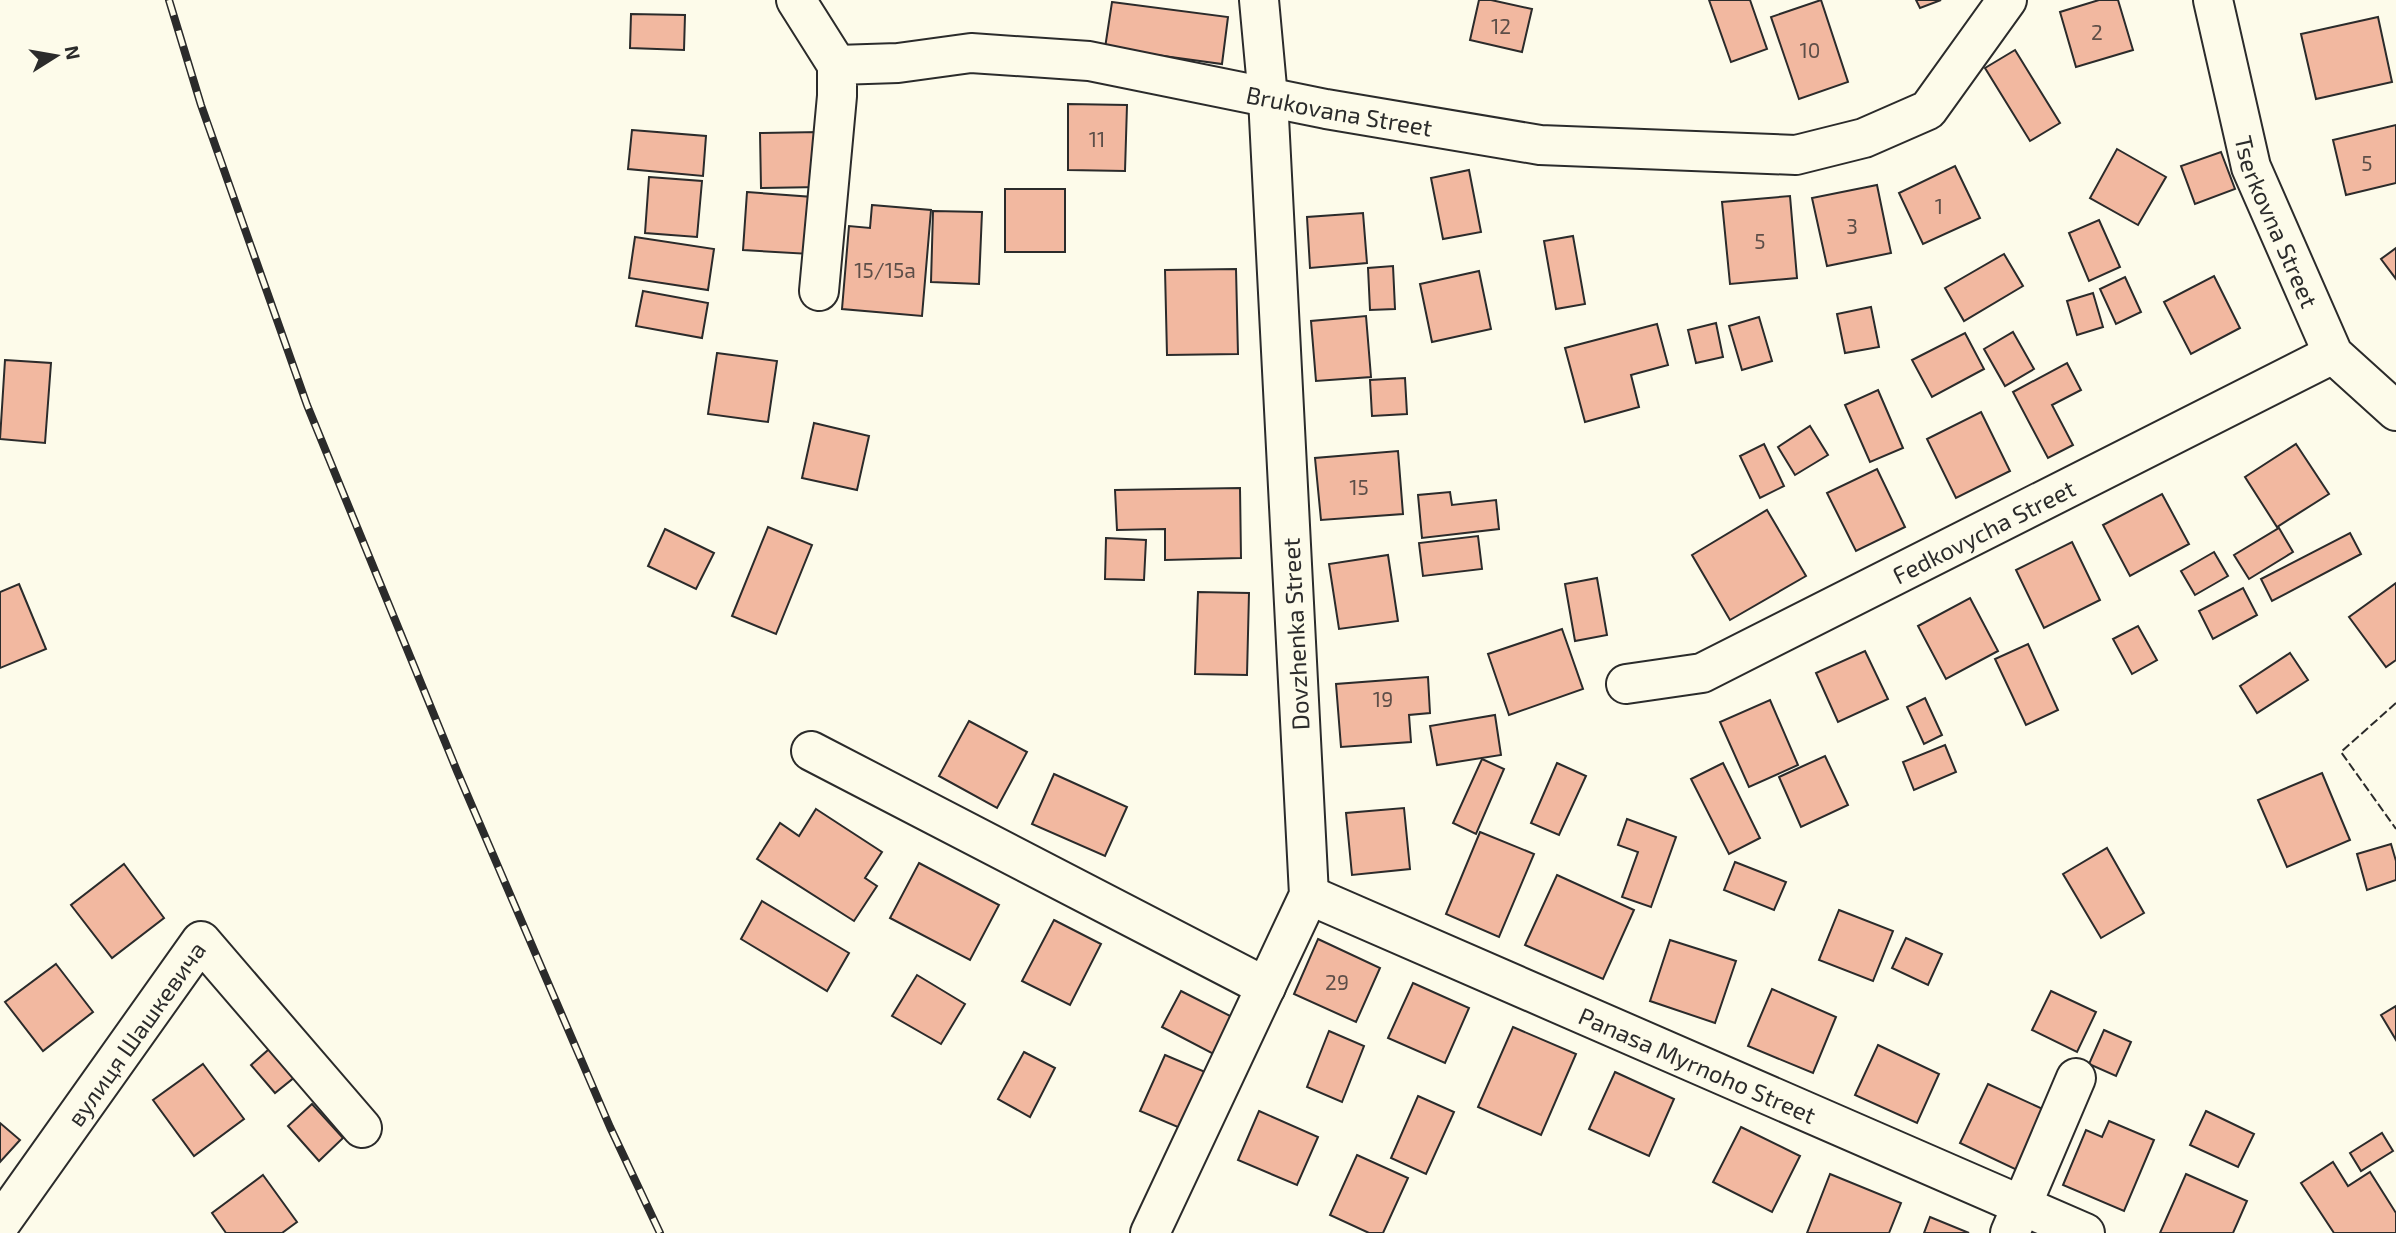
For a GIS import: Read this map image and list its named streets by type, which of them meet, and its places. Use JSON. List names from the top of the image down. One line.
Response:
{"streets":{"street":["Brukovana Street","Tserkovna Street","Fedkovycha Street","Dovzhenka Street","вулиця Шашкевича","Panasa Myrnoho Street"]},"crossings":[["Brukovana Street","Dovzhenka Street"],["Tserkovna Street","Fedkovycha Street"],["Dovzhenka Street","Panasa Myrnoho Street"]],"house_numbers":["12","2","10","11","5","1","3","5","15/15а","15","19","29"],"north":"right"}
